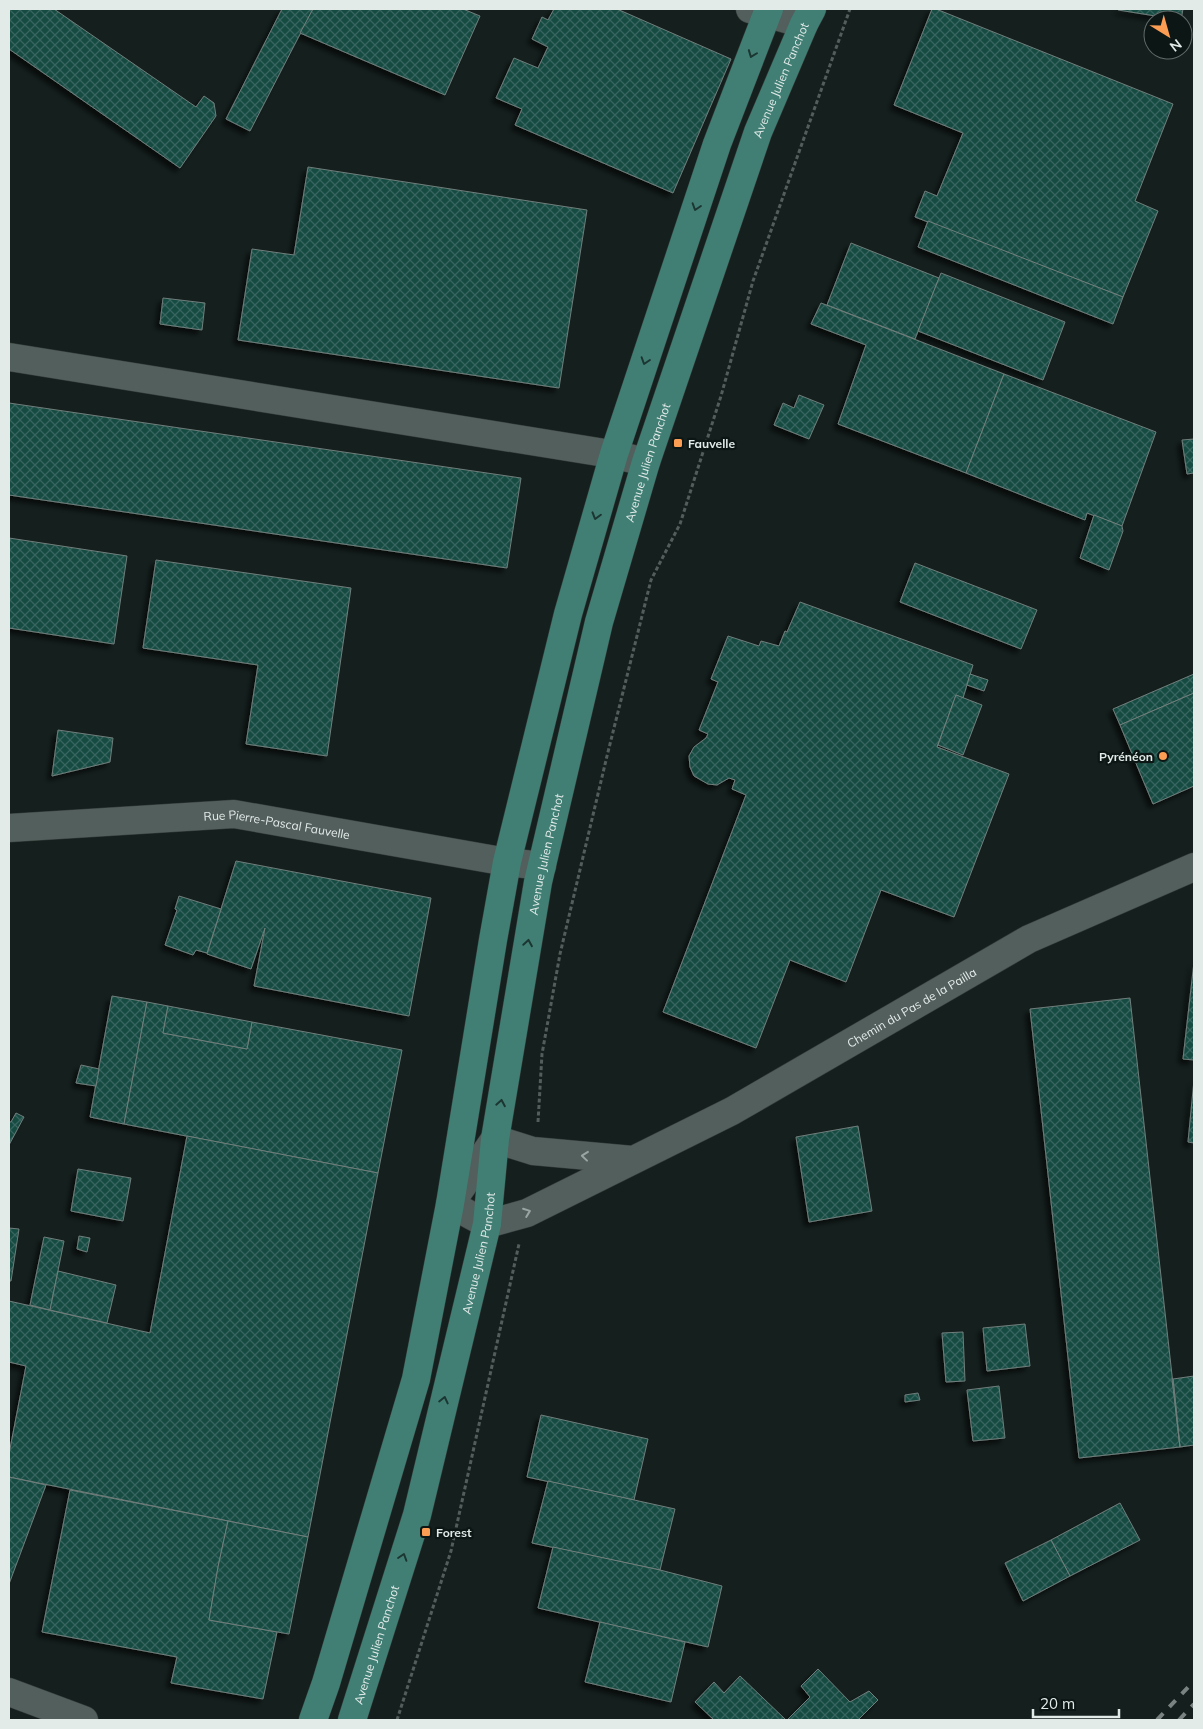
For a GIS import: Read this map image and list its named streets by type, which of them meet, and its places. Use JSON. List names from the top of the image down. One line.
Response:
{"streets":{"main road":["Avenue Julien Panchot"],"street":["Rue Pierre-Pascal Fauvelle","Chemin du Pas de la Pailla"]},"crossings":[["Avenue Julien Panchot","Rue Pierre-Pascal Fauvelle"],["Avenue Julien Panchot","Chemin du Pas de la Pailla"]],"places":{"transit":["Fauvelle","Forest"],"other":["Pyrénéon"]},"scale_bar":"20 m","north":"bottom right"}
